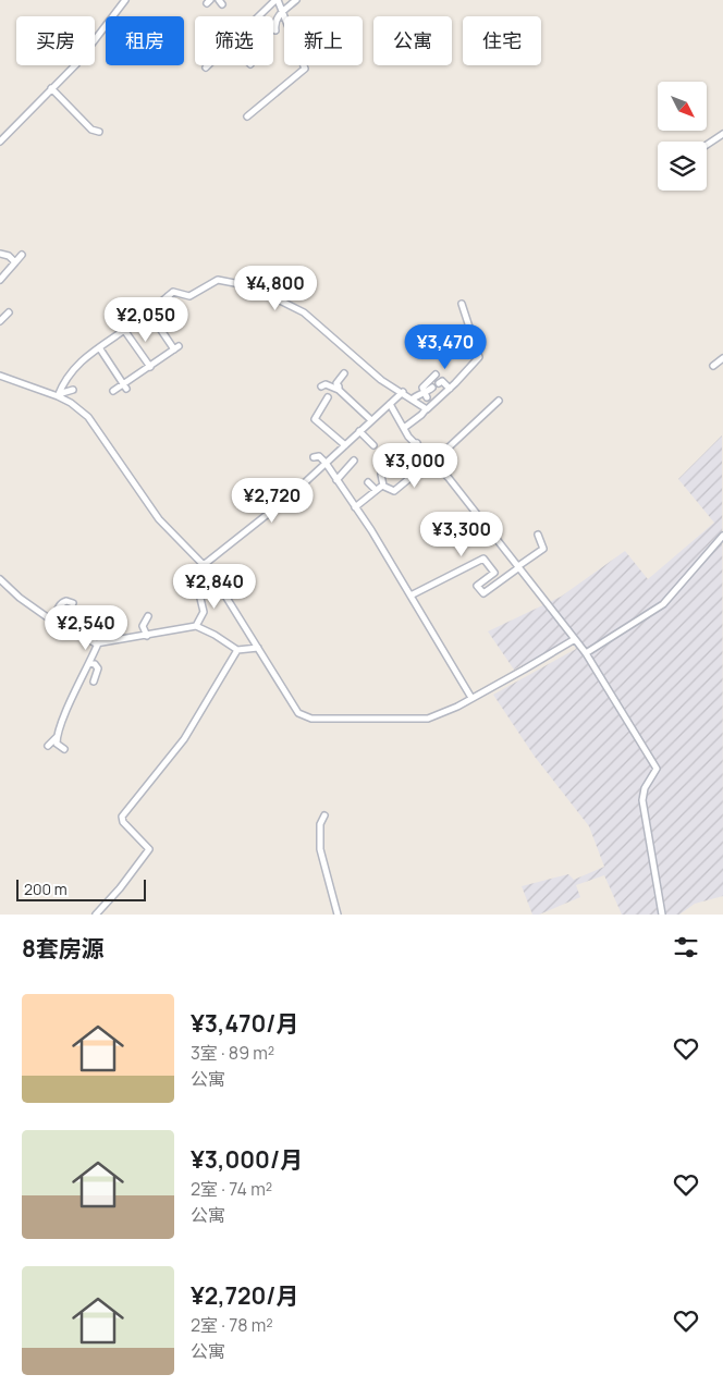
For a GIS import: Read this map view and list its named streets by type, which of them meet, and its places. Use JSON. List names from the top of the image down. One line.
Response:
{"scale_bar":"200 m","north":"bottom right","page":{"chip":["买房","租房","筛选","新上","公寓","住宅"],"price":["¥4,800","¥2,050","¥3,470","¥3,000","¥2,720","¥3,300","¥2,840","¥2,540"],"scale":"200 m","heading":"8套房源","list":[{"name":"¥3,470/月","note":"3室 · 89 m² · 公寓"},{"name":"¥3,000/月","note":"2室 · 74 m² · 公寓"},{"name":"¥2,720/月","note":"2室 · 78 m² · 公寓"}]}}
